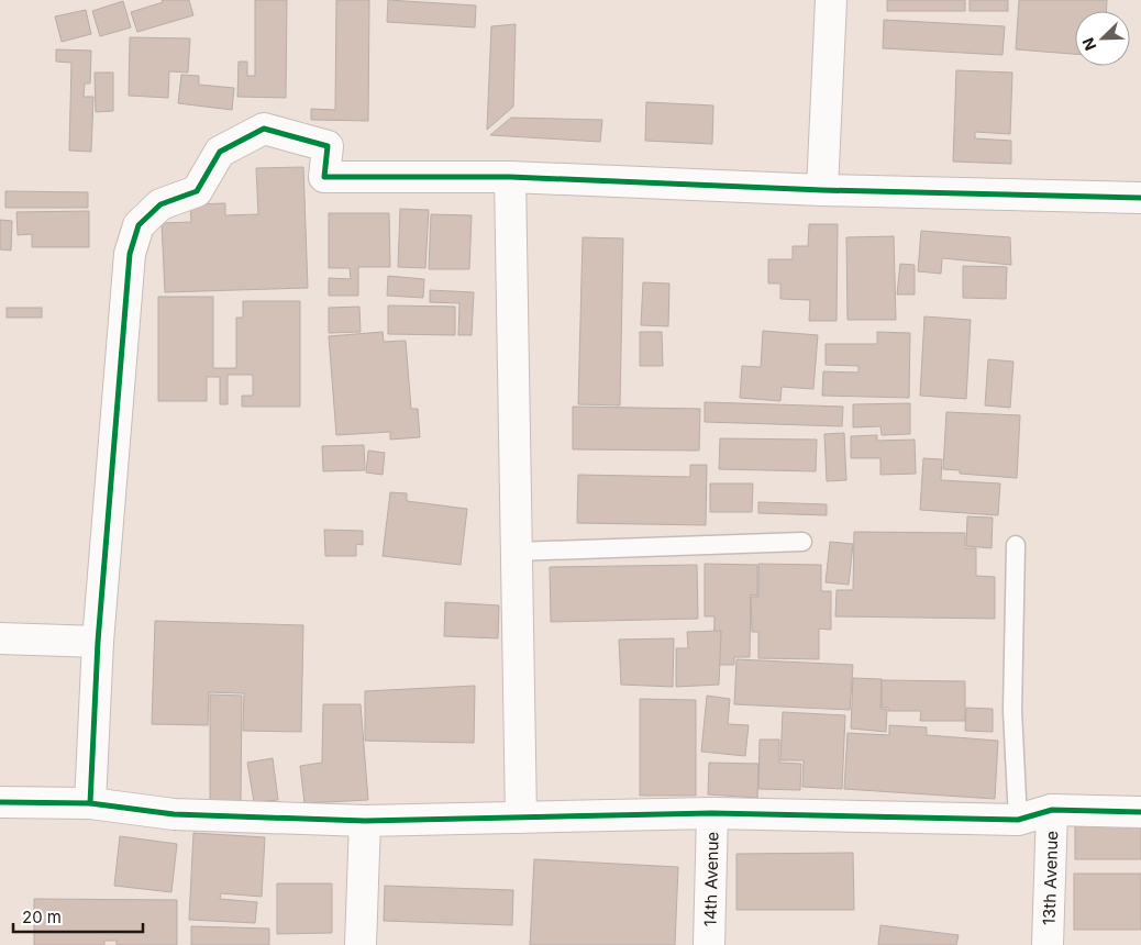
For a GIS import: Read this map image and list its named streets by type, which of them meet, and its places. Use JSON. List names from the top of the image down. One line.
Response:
{"streets":{"street":["13th Avenue","14th Avenue"]},"scale_bar":"20 m","north":"bottom left"}
